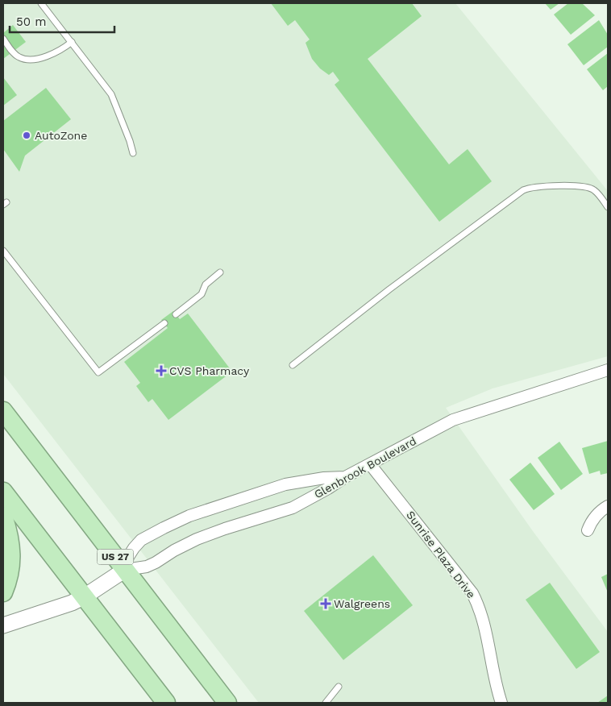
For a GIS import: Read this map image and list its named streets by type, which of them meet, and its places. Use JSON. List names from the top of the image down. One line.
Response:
{"streets":{"highway":["US 27"],"street":["Glenbrook Boulevard","Sunrise Plaza Drive"]},"crossings":[["Glenbrook Boulevard","Sunrise Plaza Drive"],["Glenbrook Boulevard","US 27"]],"places":{"other":["AutoZone"],"health":["CVS Pharmacy","Walgreens"]},"scale_bar":"50 m"}
